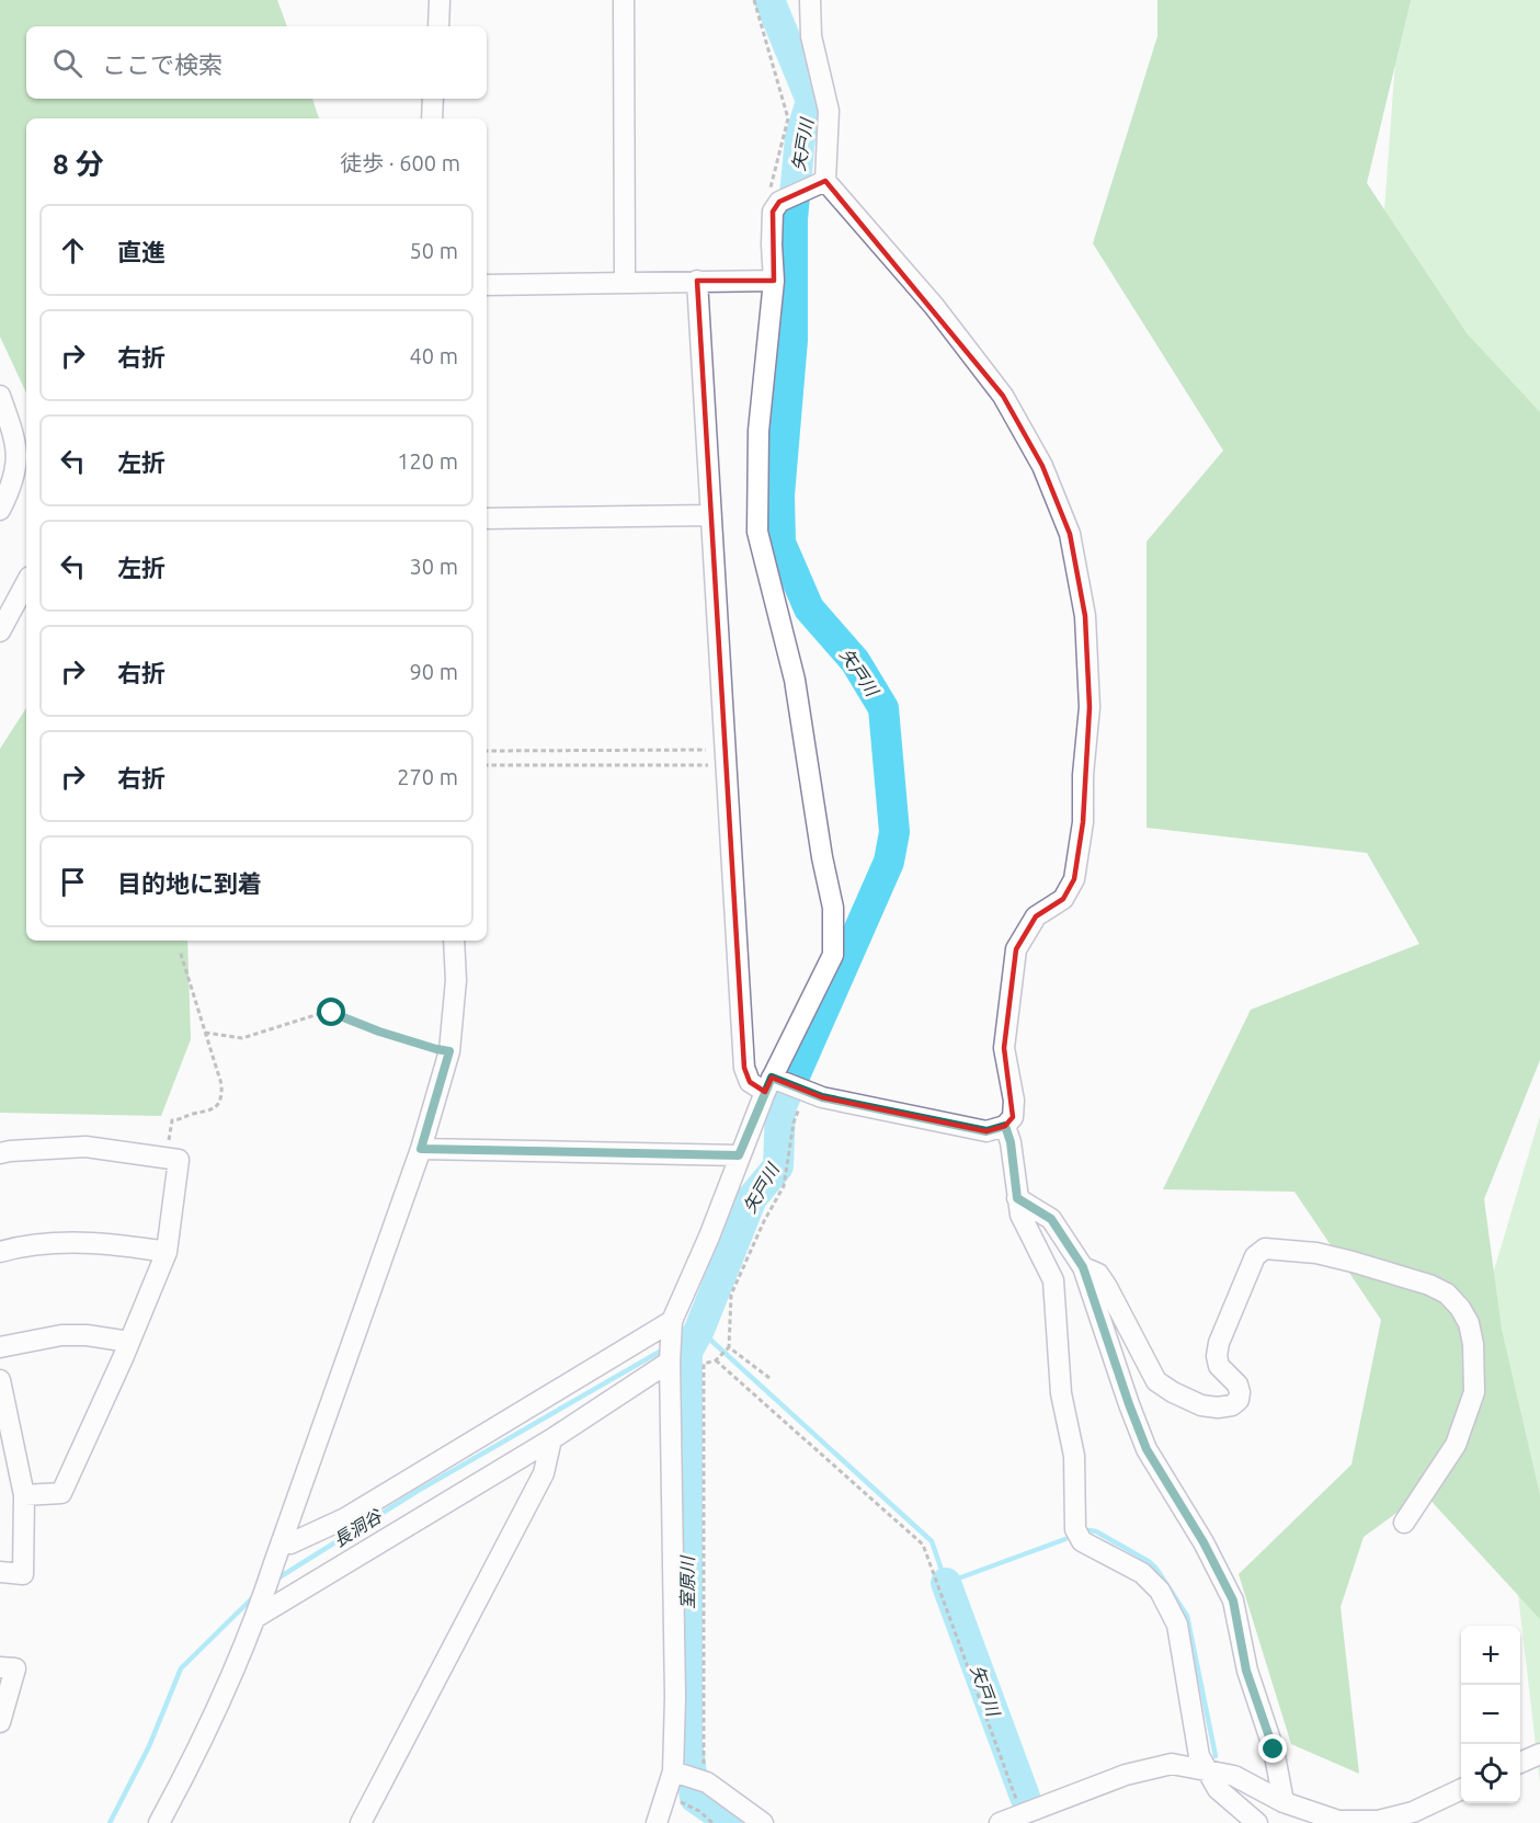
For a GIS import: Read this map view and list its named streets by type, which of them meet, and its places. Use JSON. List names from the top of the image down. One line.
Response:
{"water":["矢戸川","長洞谷","室原川"],"page":{"search":"ここで検索","heading":["8 分","徒歩 · 600 m"],"list":[["直進","50 m"],["右折","40 m"],["左折","120 m"],["左折","30 m"],["右折","90 m"],["右折","270 m"],"目的地に到着"],"map_buttons":["+","−"]}}
